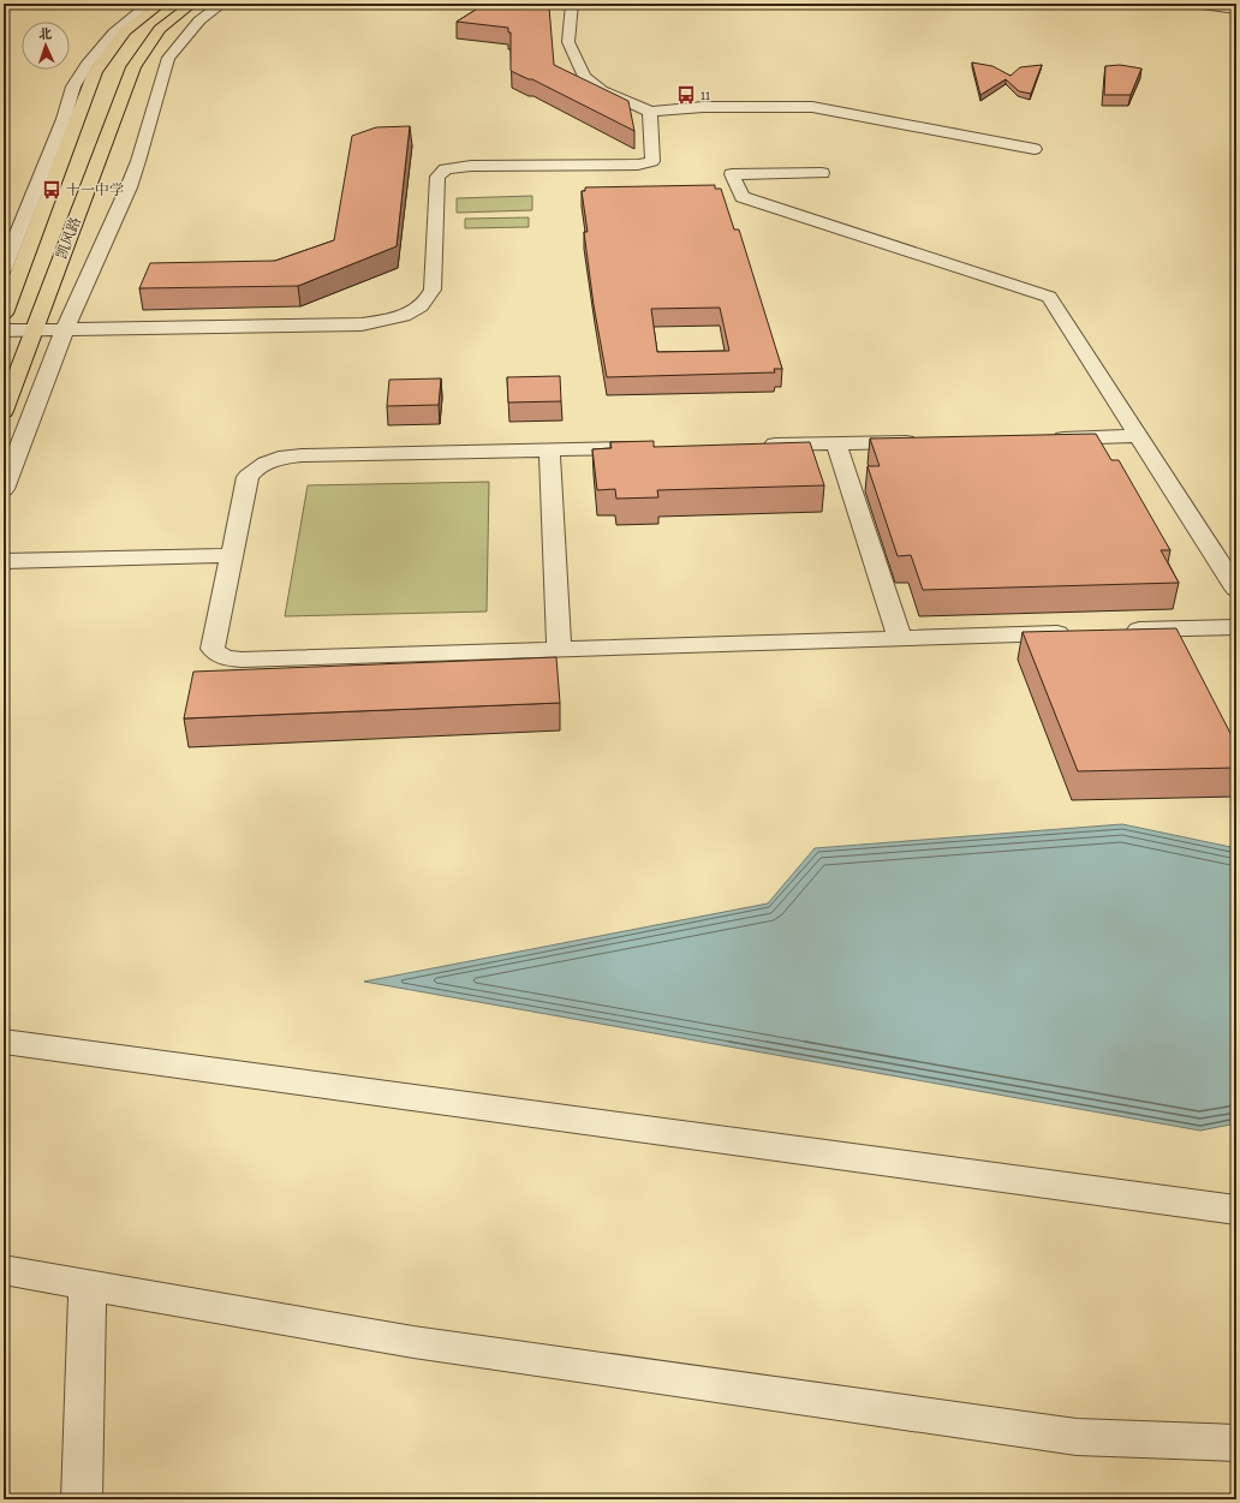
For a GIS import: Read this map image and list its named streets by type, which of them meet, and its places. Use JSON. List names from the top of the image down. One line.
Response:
{"streets":{"highway":["凯风路"]},"places":{"bus stop":["11","十一中学"]},"north":"top"}
